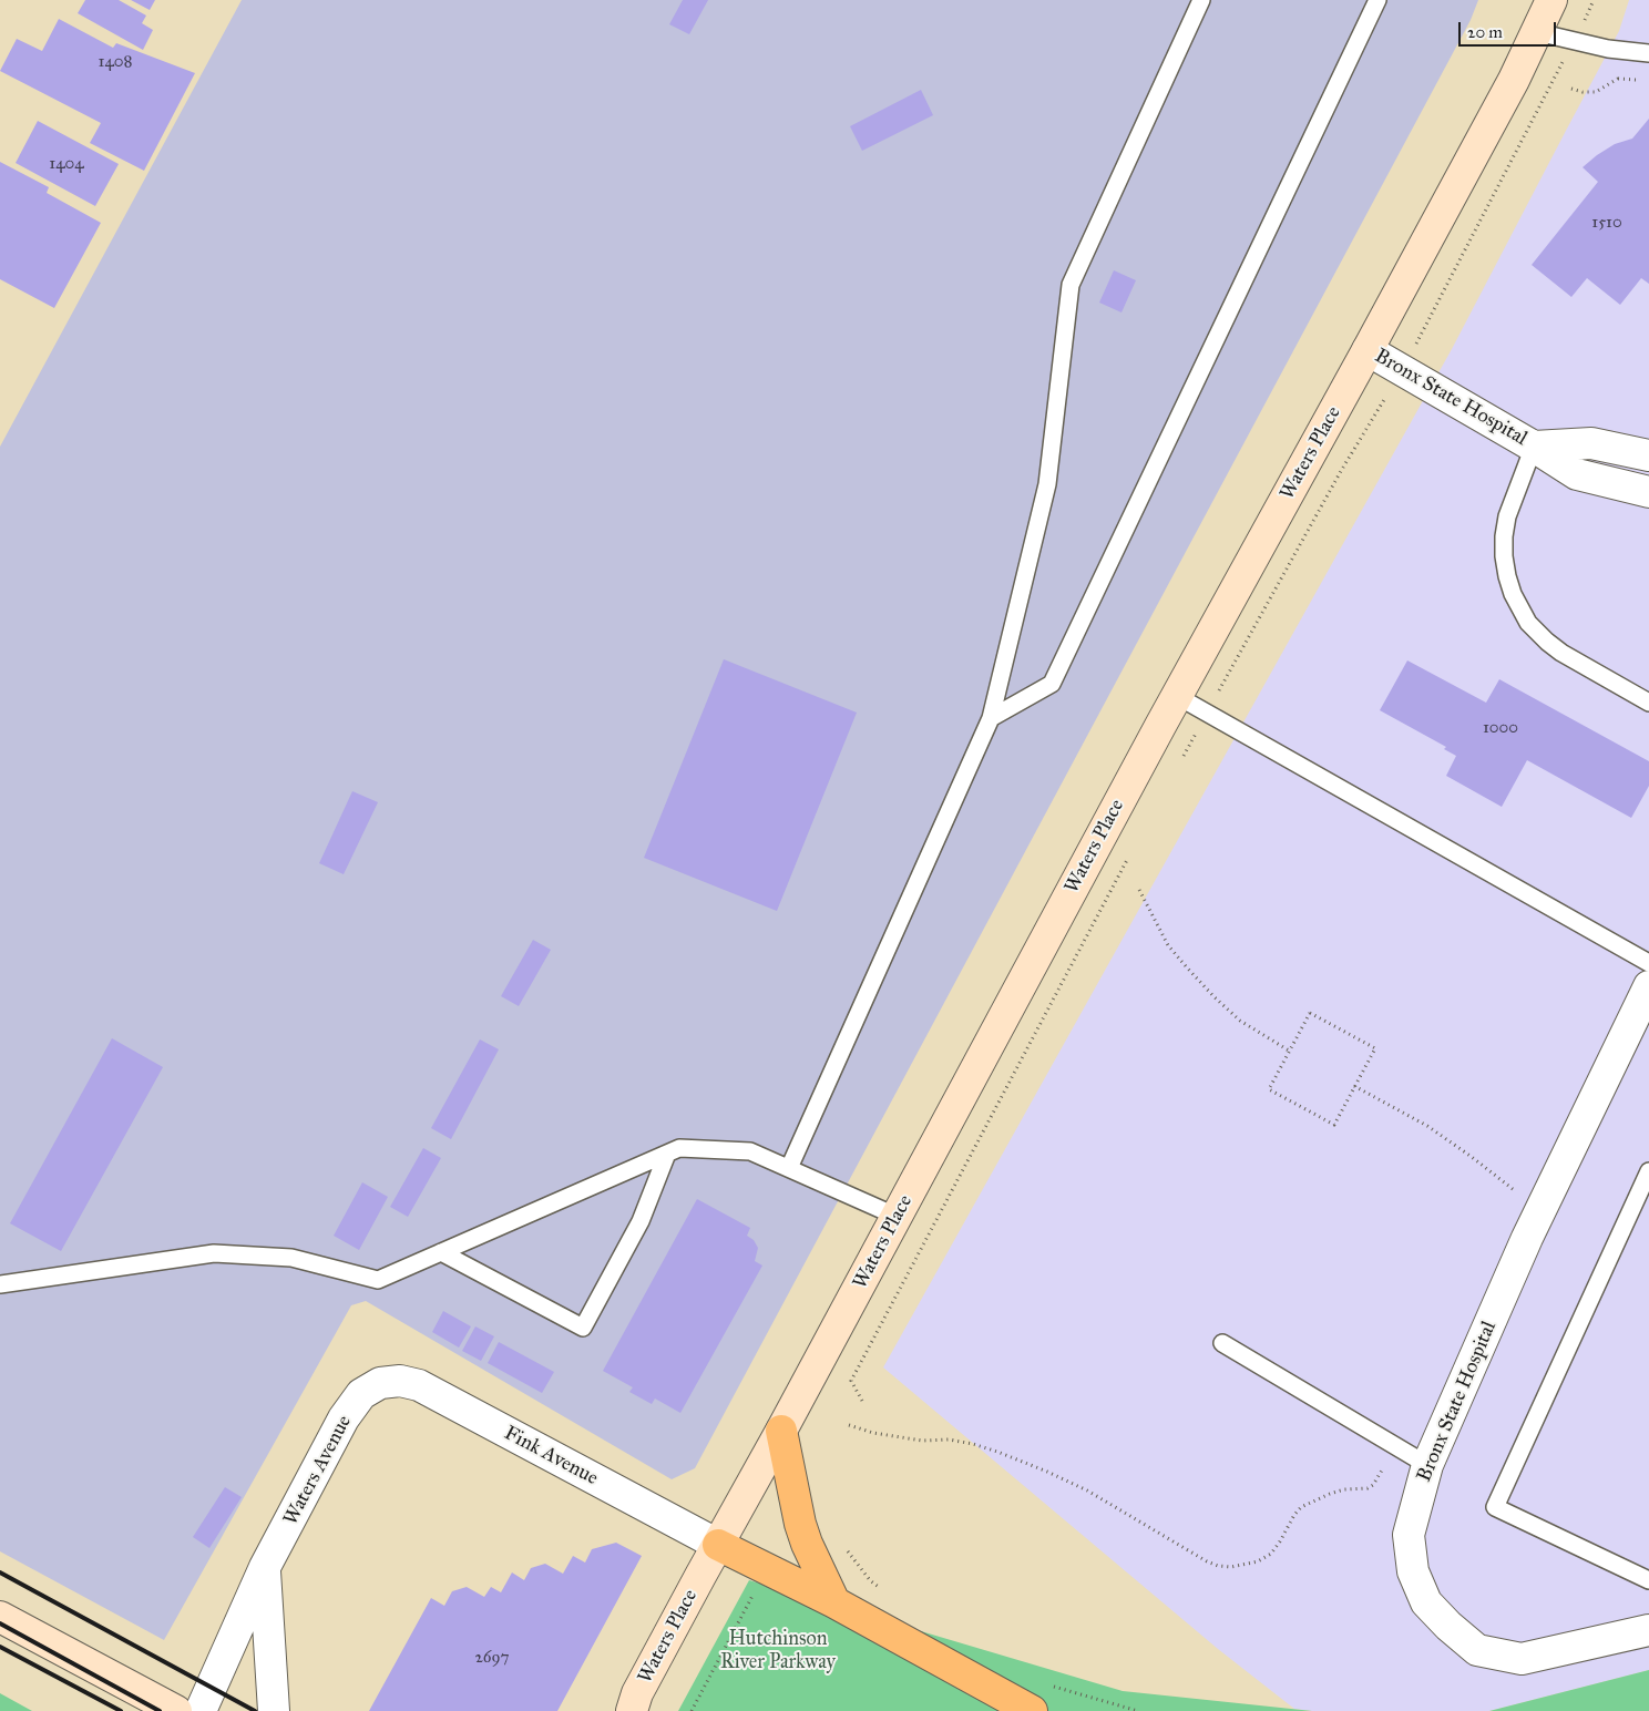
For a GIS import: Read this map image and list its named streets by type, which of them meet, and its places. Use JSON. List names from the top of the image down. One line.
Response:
{"streets":{"main road":["Waters Place"],"street":["Bronx State Hospital","Fink Avenue","Waters Avenue"]},"crossings":[["Bronx State Hospital","Waters Place"],["Waters Place","Fink Avenue"],["Fink Avenue","Waters Avenue"]],"parks":["Hutchinson River Parkway"],"house_numbers":["1408","1404","1510","1000","2697"],"scale_bar":"20 m"}
